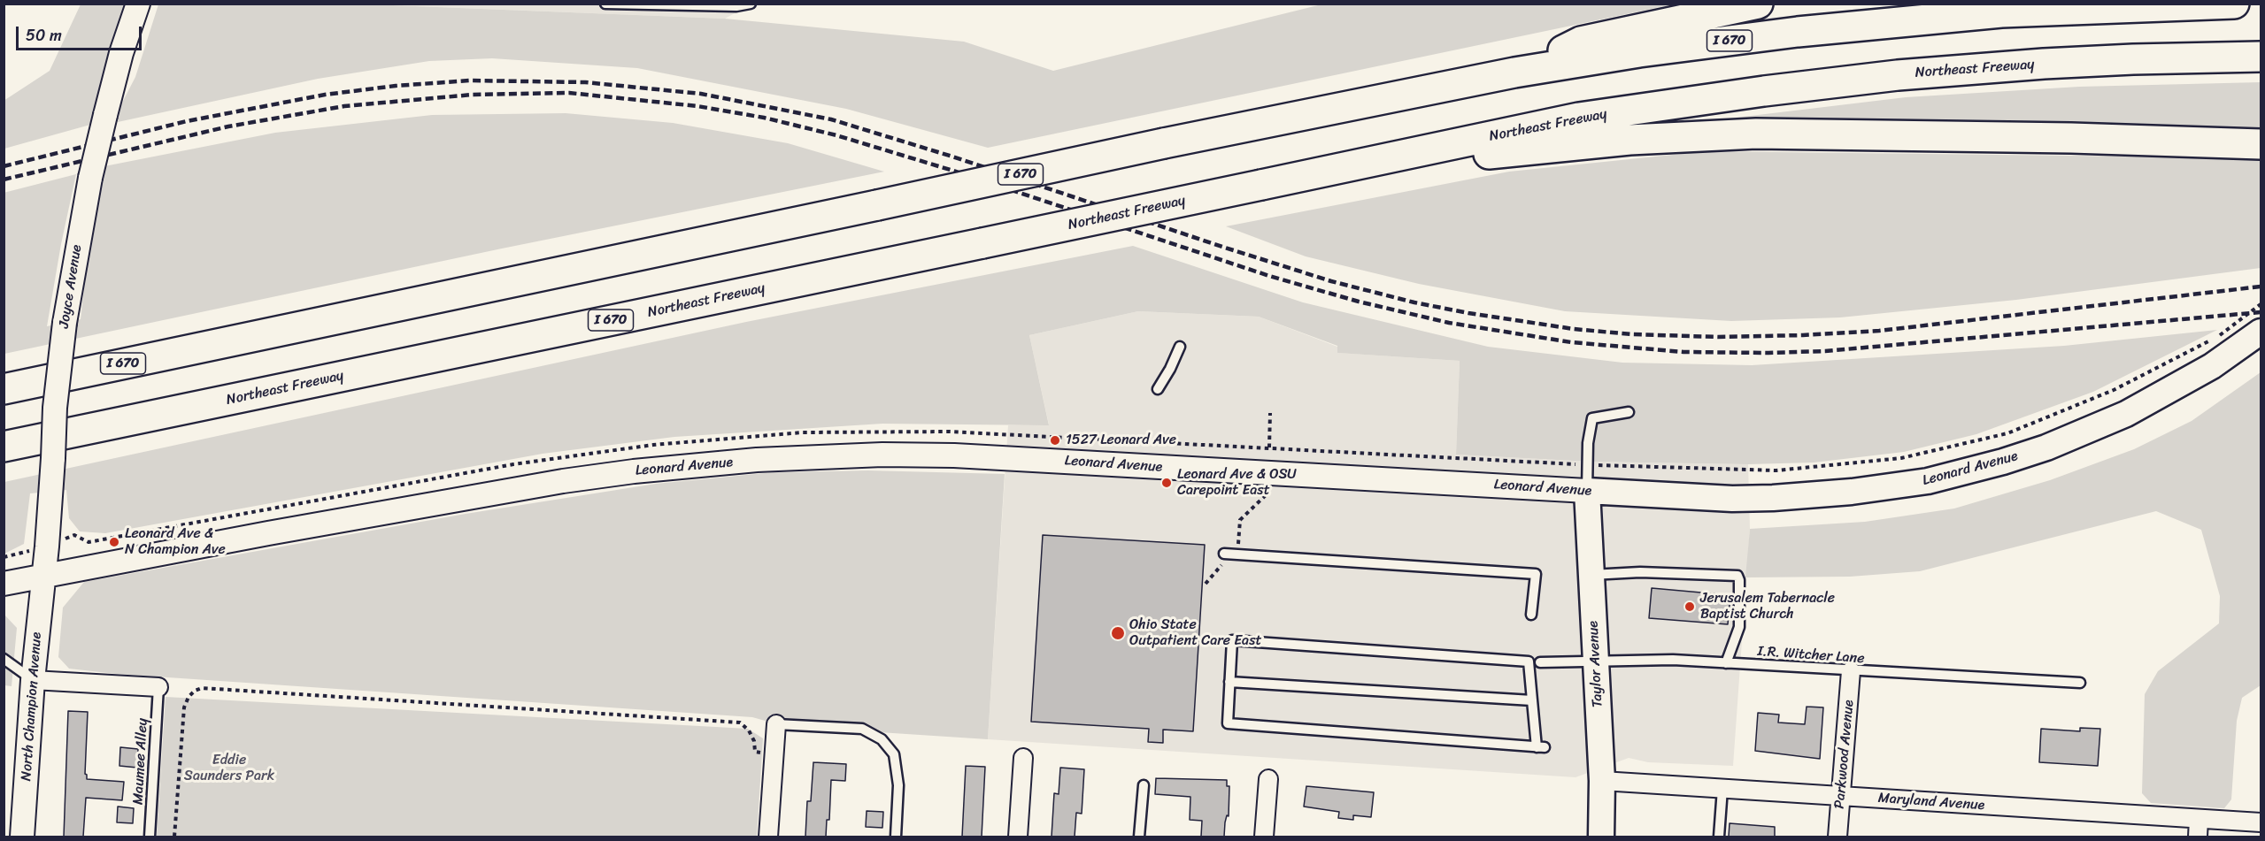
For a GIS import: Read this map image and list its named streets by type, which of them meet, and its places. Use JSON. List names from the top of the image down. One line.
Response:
{"streets":{"highway":["I 670","Northeast Freeway"],"main road":["Leonard Avenue","Taylor Avenue"],"street":["Joyce Avenue","North Champion Avenue","Parkwood Avenue","Maryland Avenue"],"lane":["I.R. Witcher Lane","Maumee Alley"]},"crossings":[["Joyce Avenue","Leonard Avenue"],["Joyce Avenue","North Champion Avenue"],["Leonard Avenue","Taylor Avenue"],["Leonard Avenue","North Champion Avenue"],["I.R. Witcher Lane","Taylor Avenue"],["I.R. Witcher Lane","Parkwood Avenue"],["Taylor Avenue","Maryland Avenue"],["Parkwood Avenue","Maryland Avenue"]],"parks":["Eddie Saunders Park"],"places":["1527 Leonard Ave","Leonard Ave & OSU Carepoint East","Leonard Ave & N Champion Ave","Jerusalem Tabernacle Baptist Church","Ohio State Outpatient Care East"],"scale_bar":"50 m"}
